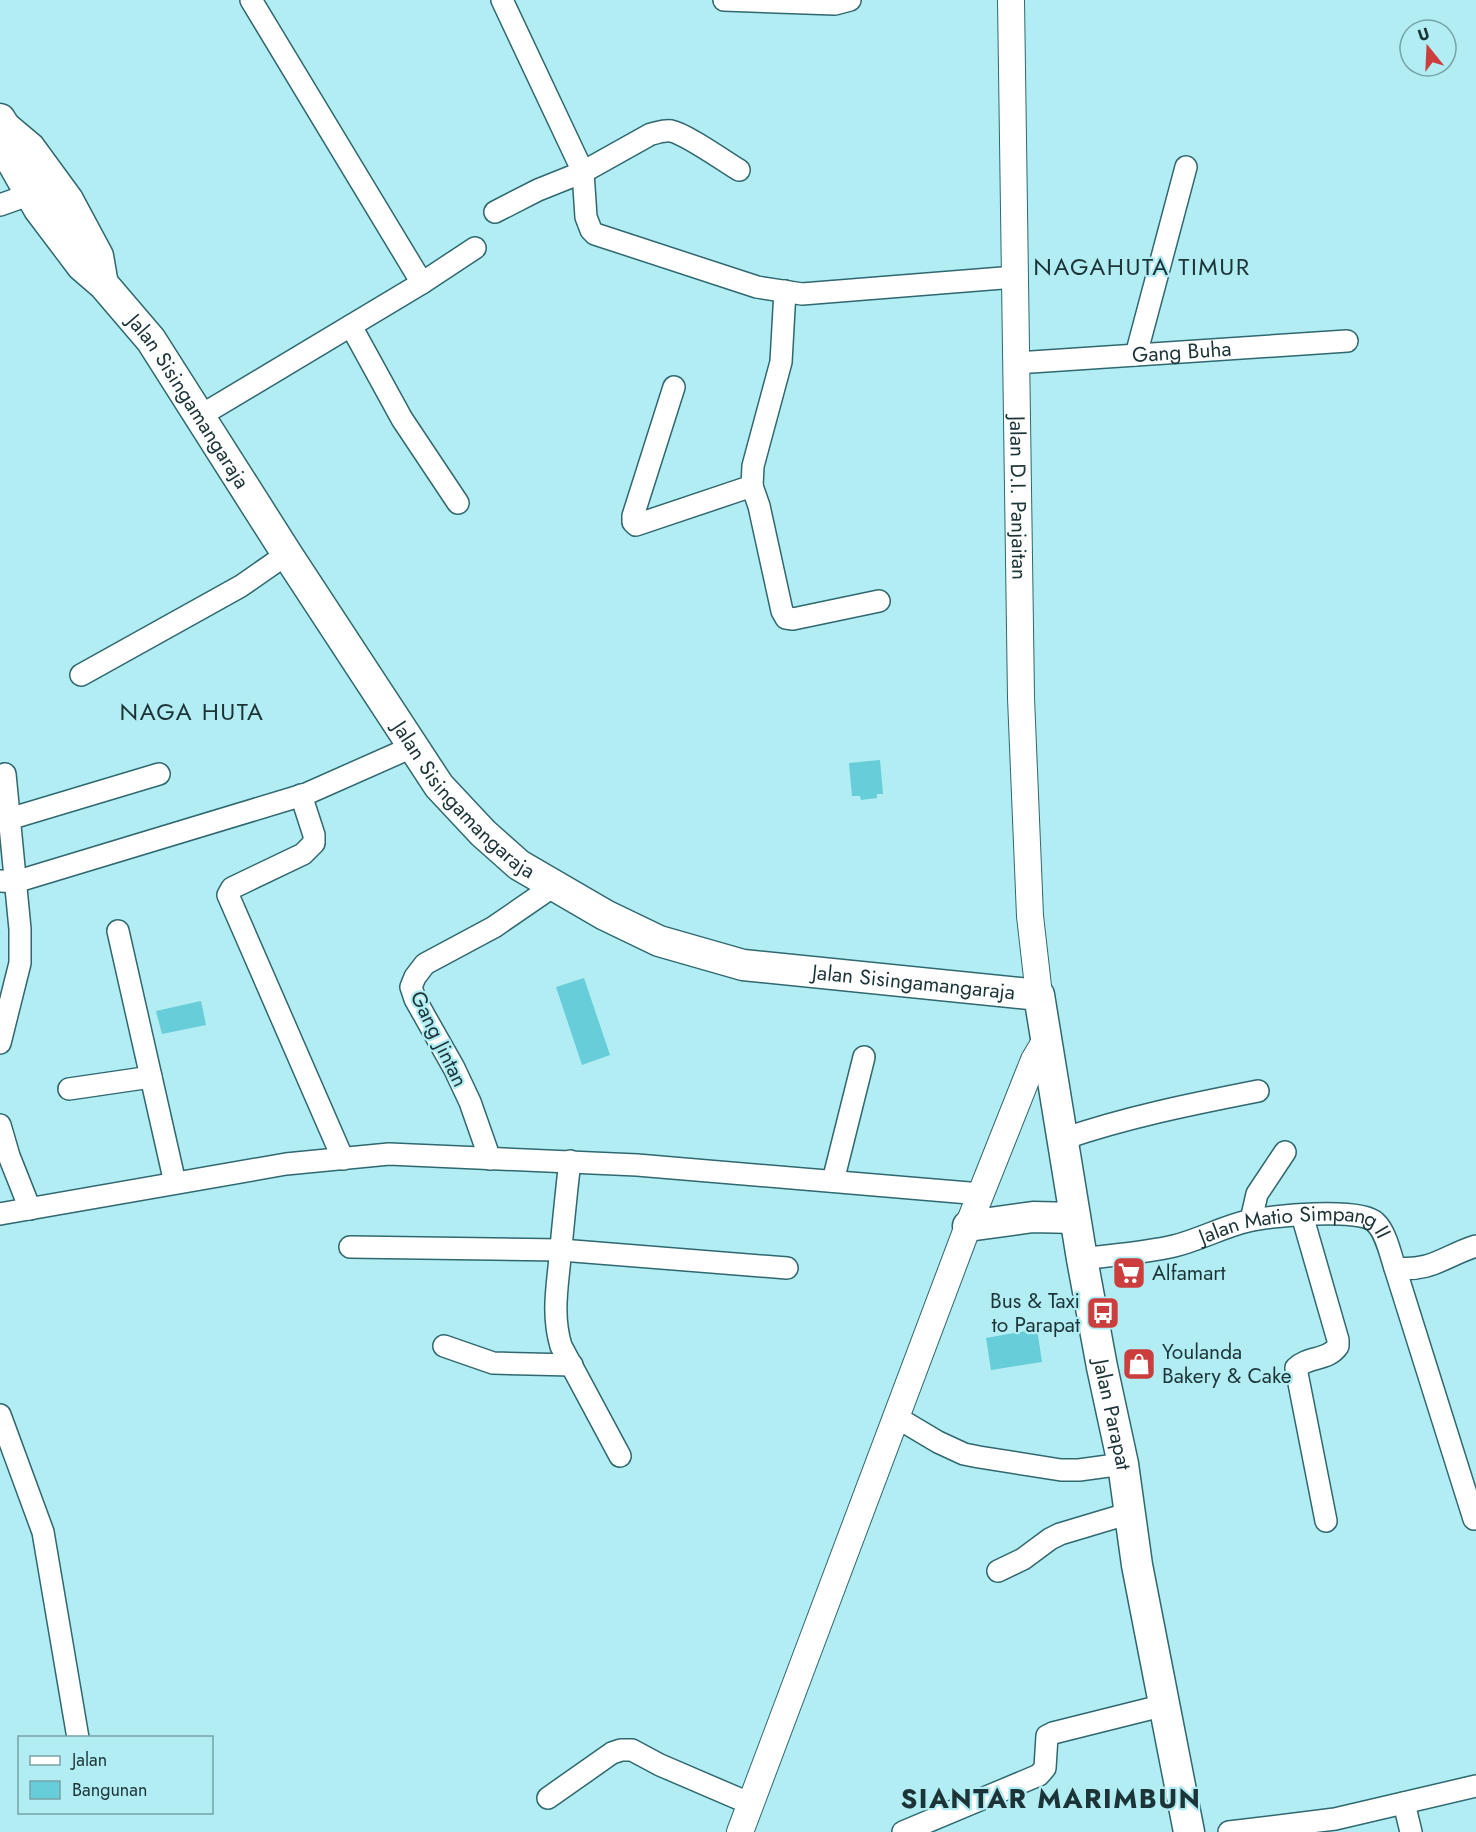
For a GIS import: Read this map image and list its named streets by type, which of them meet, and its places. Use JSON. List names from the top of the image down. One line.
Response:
{"streets":{"highway":["Jalan Sisingamangaraja","Jalan Parapat"],"main road":["Jalan D.I. Panjaitan"],"street":["Gang Buha","Gang Jintan","Jalan Matio Simpang II"]},"crossings":[["Gang Buha","Jalan D.I. Panjaitan"],["Jalan Sisingamangaraja","Jalan D.I. Panjaitan"],["Jalan Sisingamangaraja","Gang Jintan"],["Jalan Sisingamangaraja","Jalan Parapat"],["Jalan D.I. Panjaitan","Jalan Parapat"],["Jalan Matio Simpang II","Jalan Parapat"]],"districts":["NAGAHUTA TIMUR","NAGA HUTA","SIANTAR MARIMBUN"],"places":{"supermarket":["Alfamart"],"bus stop":["Bus & Taxi to Parapat"],"shop":["Youlanda Bakery & Cake"]},"legend":["Jalan","Bangunan"],"north":"top"}
